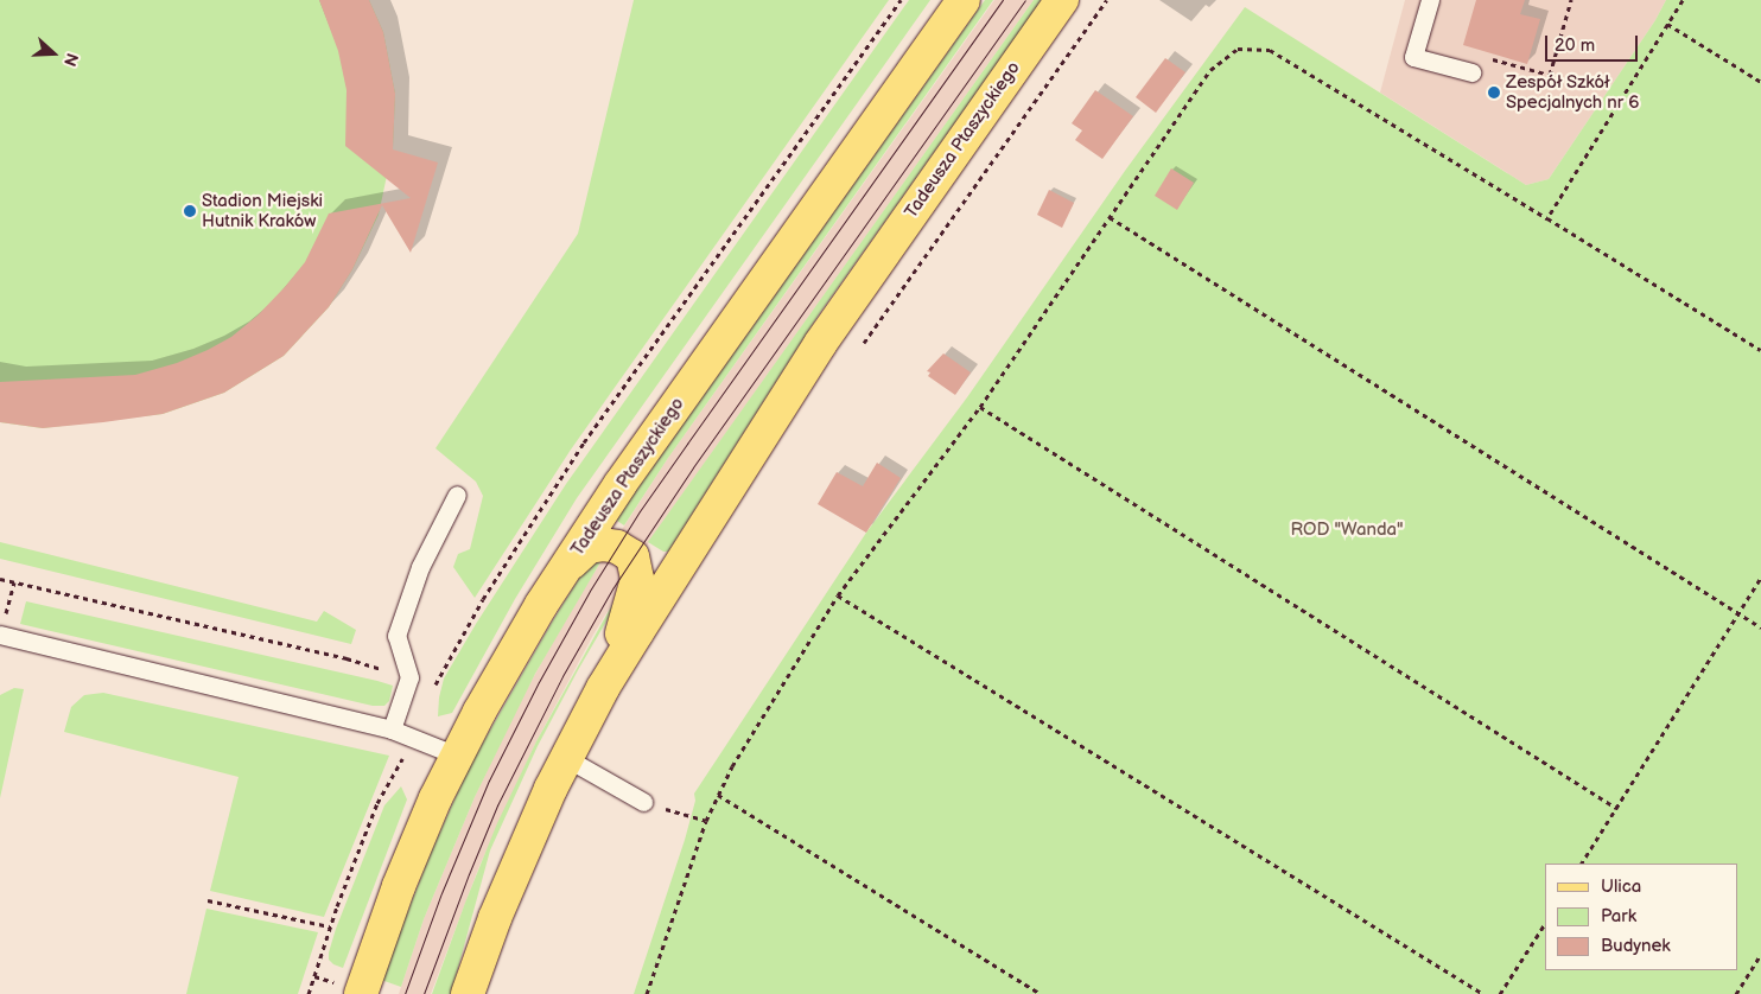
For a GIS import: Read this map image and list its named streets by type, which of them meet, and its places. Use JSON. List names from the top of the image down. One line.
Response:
{"streets":{"main road":["Tadeusza Ptaszyckiego"]},"parks":["ROD \"Wanda\""],"places":["Zespół Szkół Specjalnych nr 6","Stadion Miejski Hutnik Kraków"],"legend":["Ulica","Park","Budynek"],"scale_bar":"20 m","north":"right"}
